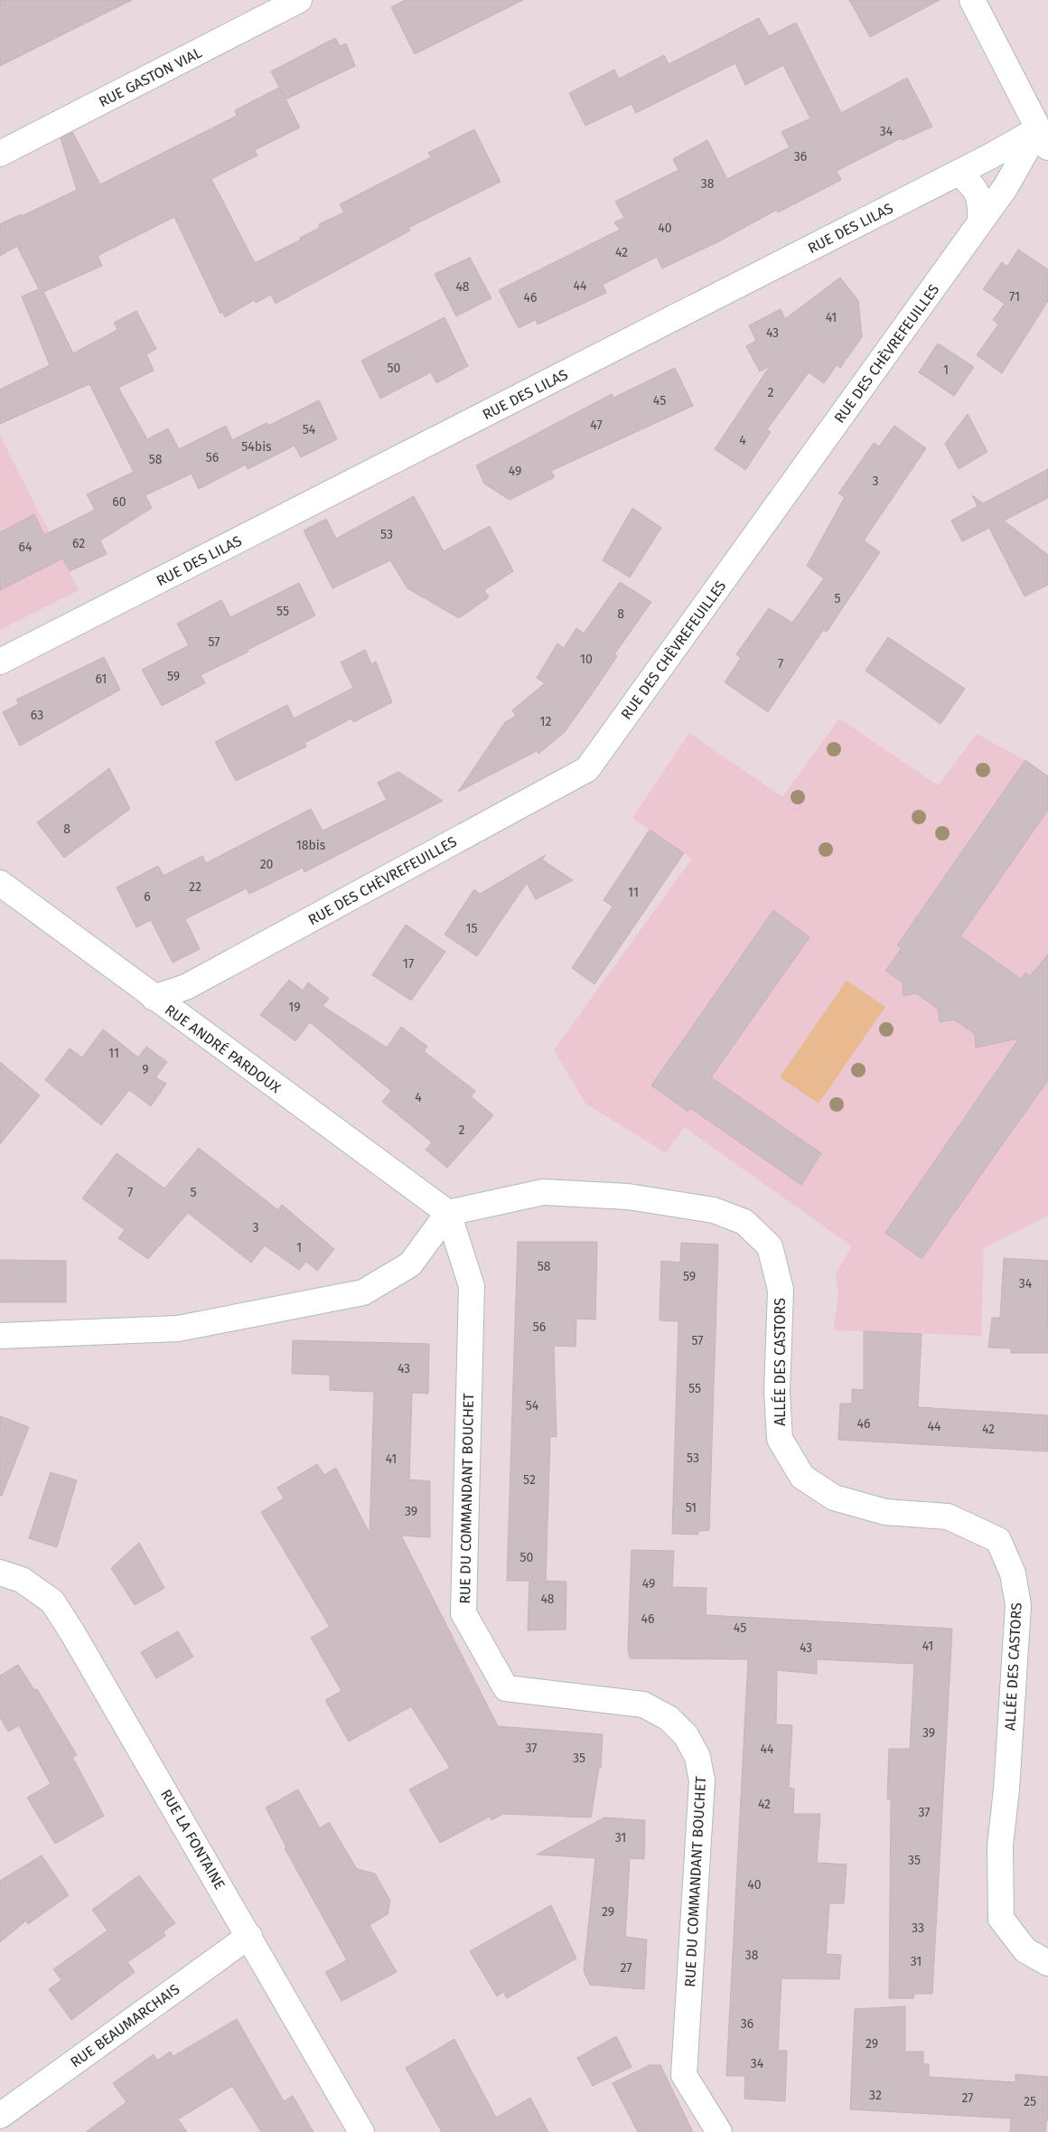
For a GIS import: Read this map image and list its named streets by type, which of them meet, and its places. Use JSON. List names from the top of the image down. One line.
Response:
{"streets":{"street":["RUE GASTON VIAL","RUE DES LILAS","RUE DES CHÈVREFEUILLES","RUE ANDRÉ PARDOUX","ALLÉE DES CASTORS","RUE DU COMMANDANT BOUCHET","RUE LA FONTAINE","RUE BEAUMARCHAIS"]},"crossings":[["RUE DES LILAS","RUE DES CHÈVREFEUILLES"],["RUE DES CHÈVREFEUILLES","RUE ANDRÉ PARDOUX"],["RUE ANDRÉ PARDOUX","ALLÉE DES CASTORS"],["RUE ANDRÉ PARDOUX","RUE DU COMMANDANT BOUCHET"],["ALLÉE DES CASTORS","RUE DU COMMANDANT BOUCHET"],["RUE LA FONTAINE","RUE BEAUMARCHAIS"]],"house_numbers":["34","36","38","40","42","44","48","71","46","41","43","50","1","2","45","47","54","4","54bis","56","58","49","3","60","53","62","64","5","55","8","57","10","7","59","61","63","12","8","18bis","20","22","11","6","15","17","19","11","9","4","2","7","5","3","1","58","59","34","56","57","43","55","54","46","44","42","53","41","52","51","39","50","49","48","46","45","41","43","39","37","44","35","42","37","31","35","40","29","33","38","31","27","36","29","34","32","27","25"]}
